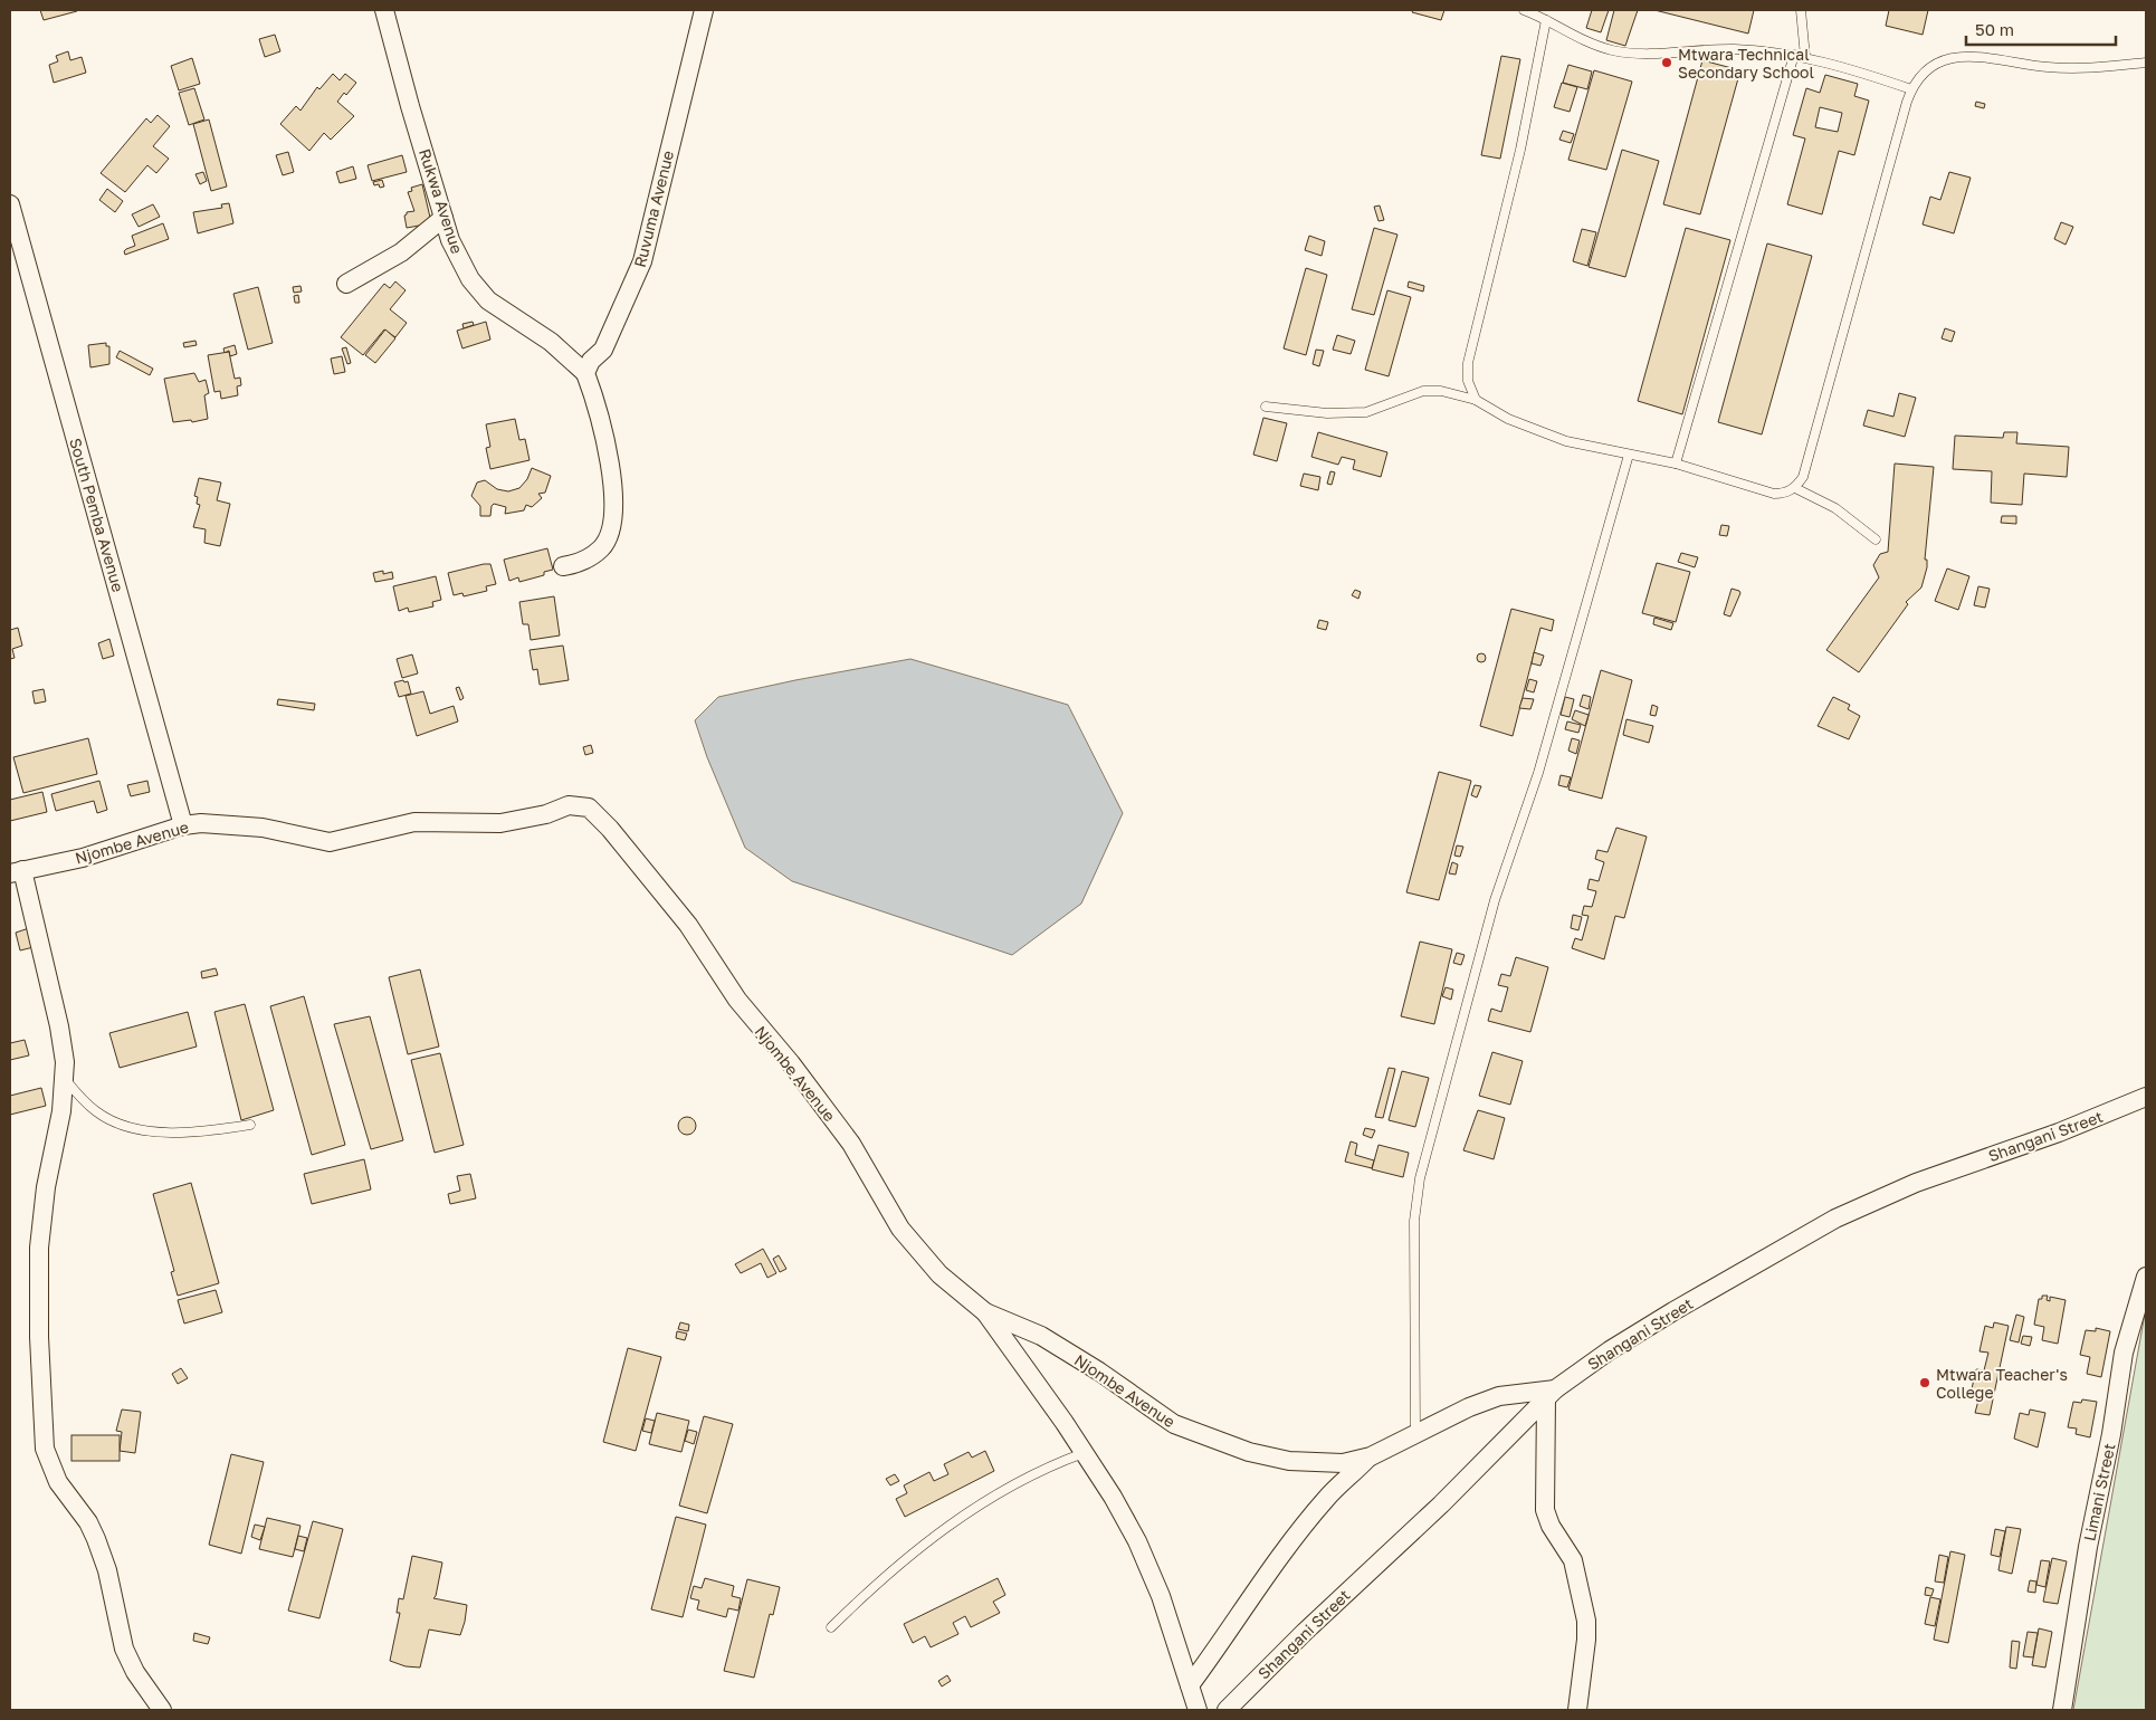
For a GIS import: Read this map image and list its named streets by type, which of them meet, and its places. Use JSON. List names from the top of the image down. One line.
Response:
{"streets":{"street":["Rukwa Avenue","Ruvuma Avenue","South Pemba Avenue","Njombe Avenue","Shangani Street","Limani Street"]},"crossings":[["Rukwa Avenue","Ruvuma Avenue"],["South Pemba Avenue","Njombe Avenue"],["Njombe Avenue","Shangani Street"]],"places":["Mtwara Technical Secondary School","Mtwara Teacher's College"],"scale_bar":"50 m"}
